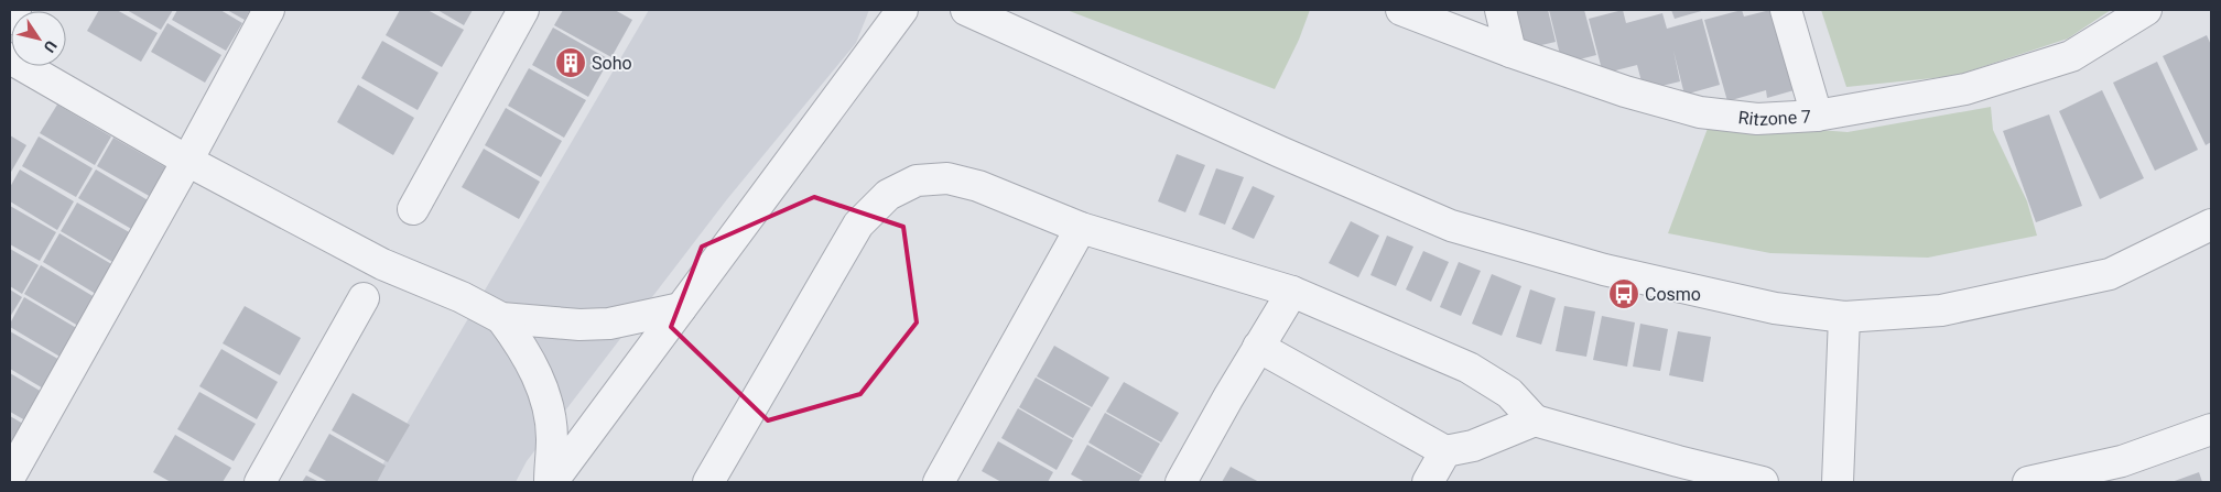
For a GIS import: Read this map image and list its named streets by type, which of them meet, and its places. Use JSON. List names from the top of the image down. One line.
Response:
{"streets":{"street":["Ritzone 7"]},"places":{"building":["Soho"],"bus stop":["Cosmo"]},"north":"bottom right"}
